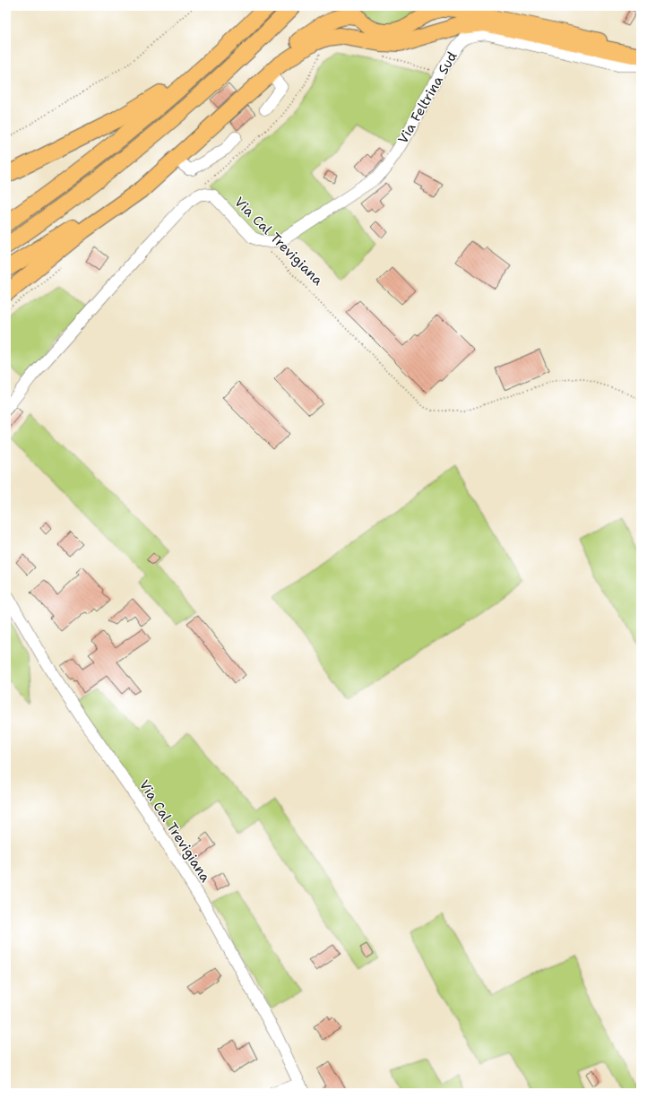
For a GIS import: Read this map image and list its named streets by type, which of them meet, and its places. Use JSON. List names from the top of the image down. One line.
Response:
{"streets":{"street":["Via Feltrina Sud","Via Cal Trevigiana"]},"crossings":[["Via Feltrina Sud","Via Cal Trevigiana"]]}
